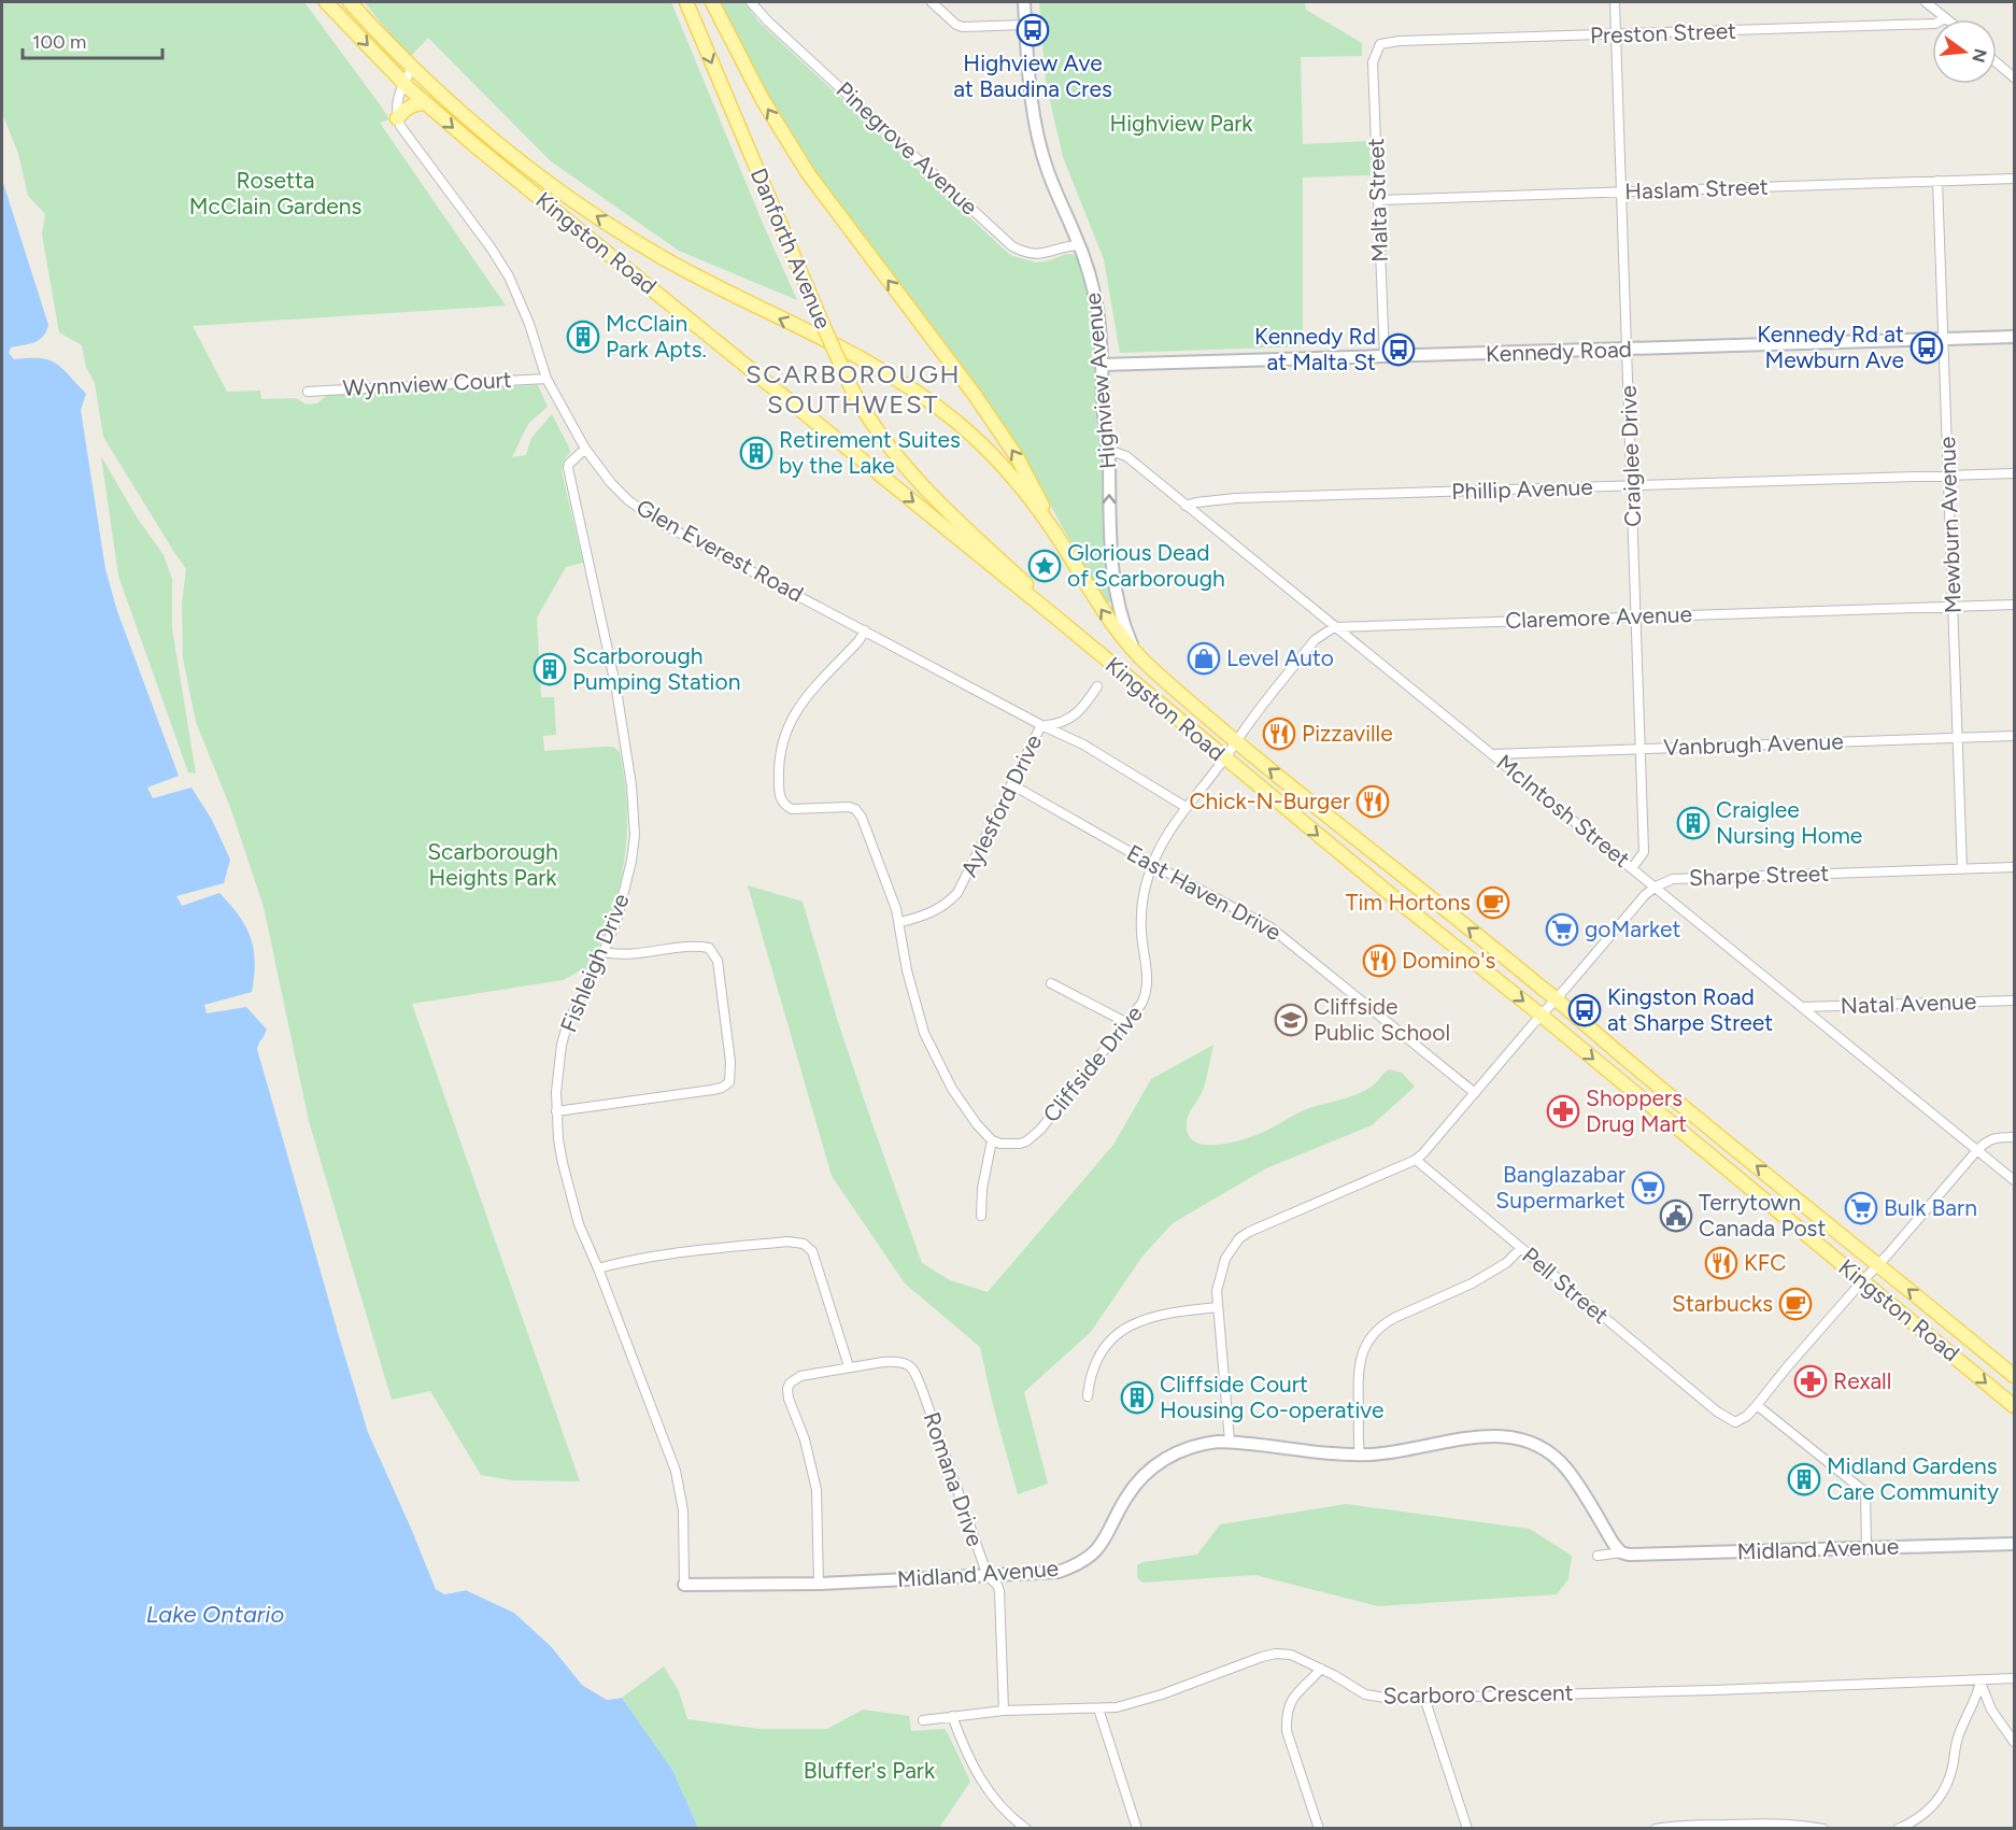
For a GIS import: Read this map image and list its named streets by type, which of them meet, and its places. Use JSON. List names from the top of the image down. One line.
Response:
{"streets":{"main road":["Kingston Road","Danforth Avenue"],"street":["Preston Street","Pinegrove Avenue","Haslam Street","Malta Street","Kennedy Road","Highview Avenue","Wynnview Court","Craiglee Drive","Phillip Avenue","Mewburn Avenue","Glen Everest Road","Claremore Avenue","Vanbrugh Avenue","Aylesford Drive","McIntosh Street","Sharpe Street","East Haven Drive","Fishleigh Drive","Natal Avenue","Cliffside Drive","Pell Street","Romana Drive","Midland Avenue","Scarboro Crescent"]},"crossings":[["Preston Street","Malta Street"],["Preston Street","Craiglee Drive"],["Pinegrove Avenue","Highview Avenue"],["Haslam Street","Malta Street"],["Haslam Street","Craiglee Drive"],["Haslam Street","Mewburn Avenue"],["Malta Street","Kennedy Road"],["Kingston Road","Danforth Avenue"],["Kingston Road","Highview Avenue"],["Kingston Road","Sharpe Street"],["Kingston Road","Cliffside Drive"],["Kennedy Road","Highview Avenue"],["Kennedy Road","Craiglee Drive"],["Kennedy Road","Mewburn Avenue"],["Highview Avenue","McIntosh Street"],["Wynnview Court","Glen Everest Road"],["Craiglee Drive","Phillip Avenue"],["Craiglee Drive","Claremore Avenue"],["Craiglee Drive","Vanbrugh Avenue"],["Craiglee Drive","McIntosh Street"],["Phillip Avenue","Mewburn Avenue"],["Phillip Avenue","McIntosh Street"],["Mewburn Avenue","Claremore Avenue"],["Mewburn Avenue","Vanbrugh Avenue"],["Mewburn Avenue","Sharpe Street"],["Glen Everest Road","Aylesford Drive"],["Glen Everest Road","Fishleigh Drive"],["Glen Everest Road","Cliffside Drive"],["Claremore Avenue","McIntosh Street"],["Vanbrugh Avenue","McIntosh Street"],["Aylesford Drive","East Haven Drive"],["McIntosh Street","Sharpe Street"],["McIntosh Street","Natal Avenue"],["Sharpe Street","East Haven Drive"],["Sharpe Street","Pell Street"],["East Haven Drive","Cliffside Drive"],["Fishleigh Drive","Midland Avenue"],["Romana Drive","Midland Avenue"],["Romana Drive","Scarboro Crescent"]],"districts":["SCARBOROUGH SOUTHWEST"],"water":["Lake Ontario"],"parks":["Highview Park","Rosetta McClain Gardens","Scarborough Heights Park","Bluffer's Park"],"places":{"bus stop":["Highview Ave at Baudina Cres","Kennedy Rd at Mewburn Ave","Kennedy Rd at Malta St","Kingston Road at Sharpe Street"],"building":["McClain Park Apts.","Retirement Suites by the Lake","Scarborough Pumping Station","Craiglee Nursing Home","Cliffside Court Housing Co-operative","Midland Gardens Care Community"],"place":["Glorious Dead of Scarborough"],"shop":["Level Auto"],"restaurant":["Pizzaville","Chick-N-Burger","Domino's","KFC"],"cafe":["Tim Hortons","Starbucks"],"supermarket":["goMarket","Banglazabar Supermarket","Bulk Barn"],"school or university":["Cliffside Public School"],"pharmacy":["Shoppers Drug Mart","Rexall"],"public building":["Terrytown Canada Post"]},"scale_bar":"100 m","north":"right"}
